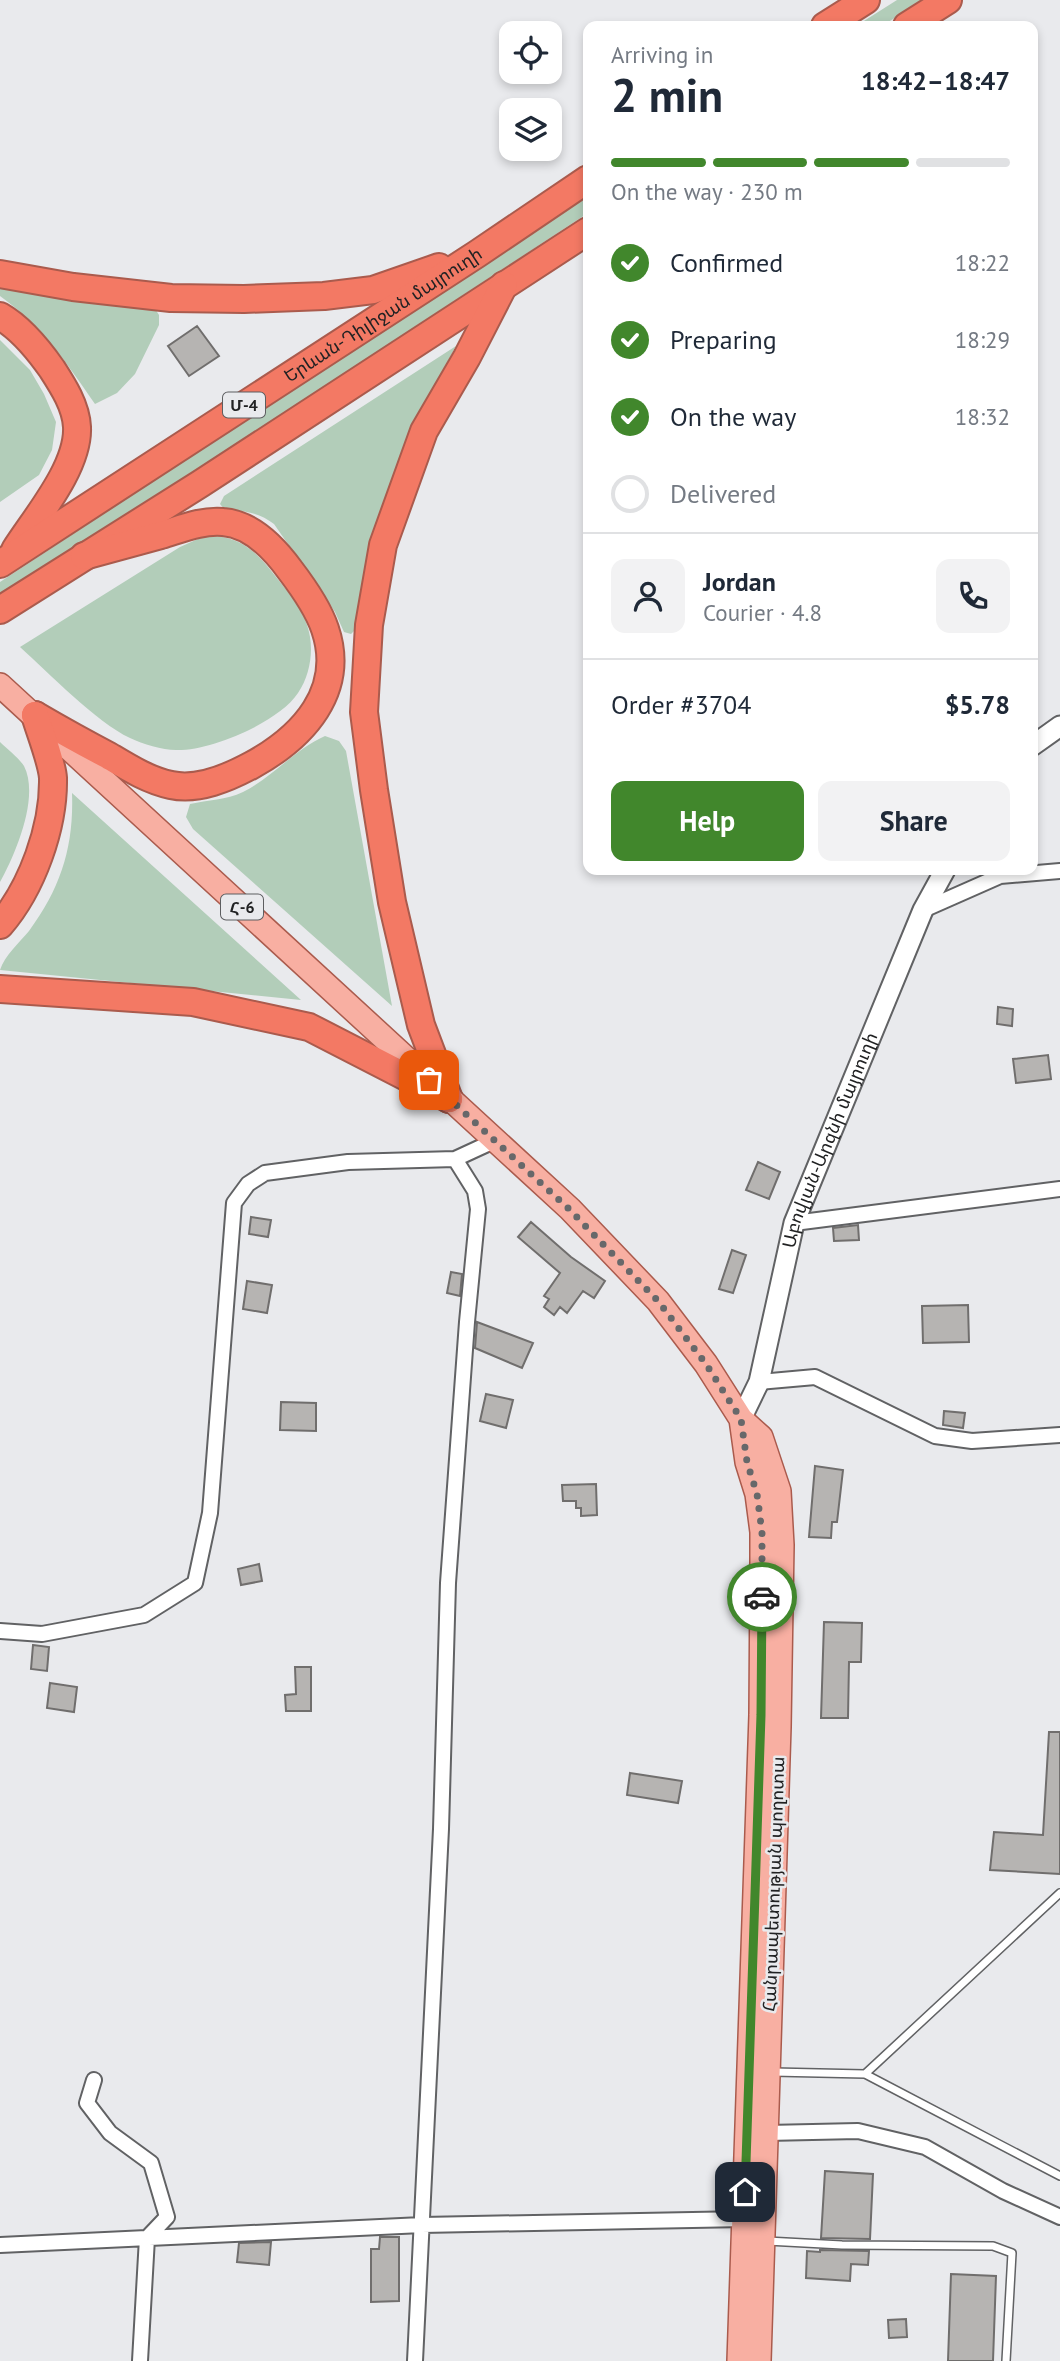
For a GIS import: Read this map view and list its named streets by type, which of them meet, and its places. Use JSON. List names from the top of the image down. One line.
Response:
{"streets":{"highway":["Երևան-Դիլիջան մայրուղի","Մ-4"],"main road":["Հ-6","Աբովյան-Արզնի մայրուղի","Հանրապետության պողոտա"]},"crossings":[["Հ-6","Աբովյան-Արզնի մայրուղի"],["Հ-6","Հանրապետության պողոտա"],["Աբովյան-Արզնի մայրուղի","Հանրապետության պողոտա"]],"page":{"heading":["2 min","Arriving in","18:42–18:47"],"panel":["Jordan","Courier · 4.8","Order #3704","$5.78"],"bar":"On the way · 230 m","list":[["Confirmed","18:22"],["Preparing","18:29"],["On the way","18:32"],"Delivered"],"buttons":["Help","Share"]}}
